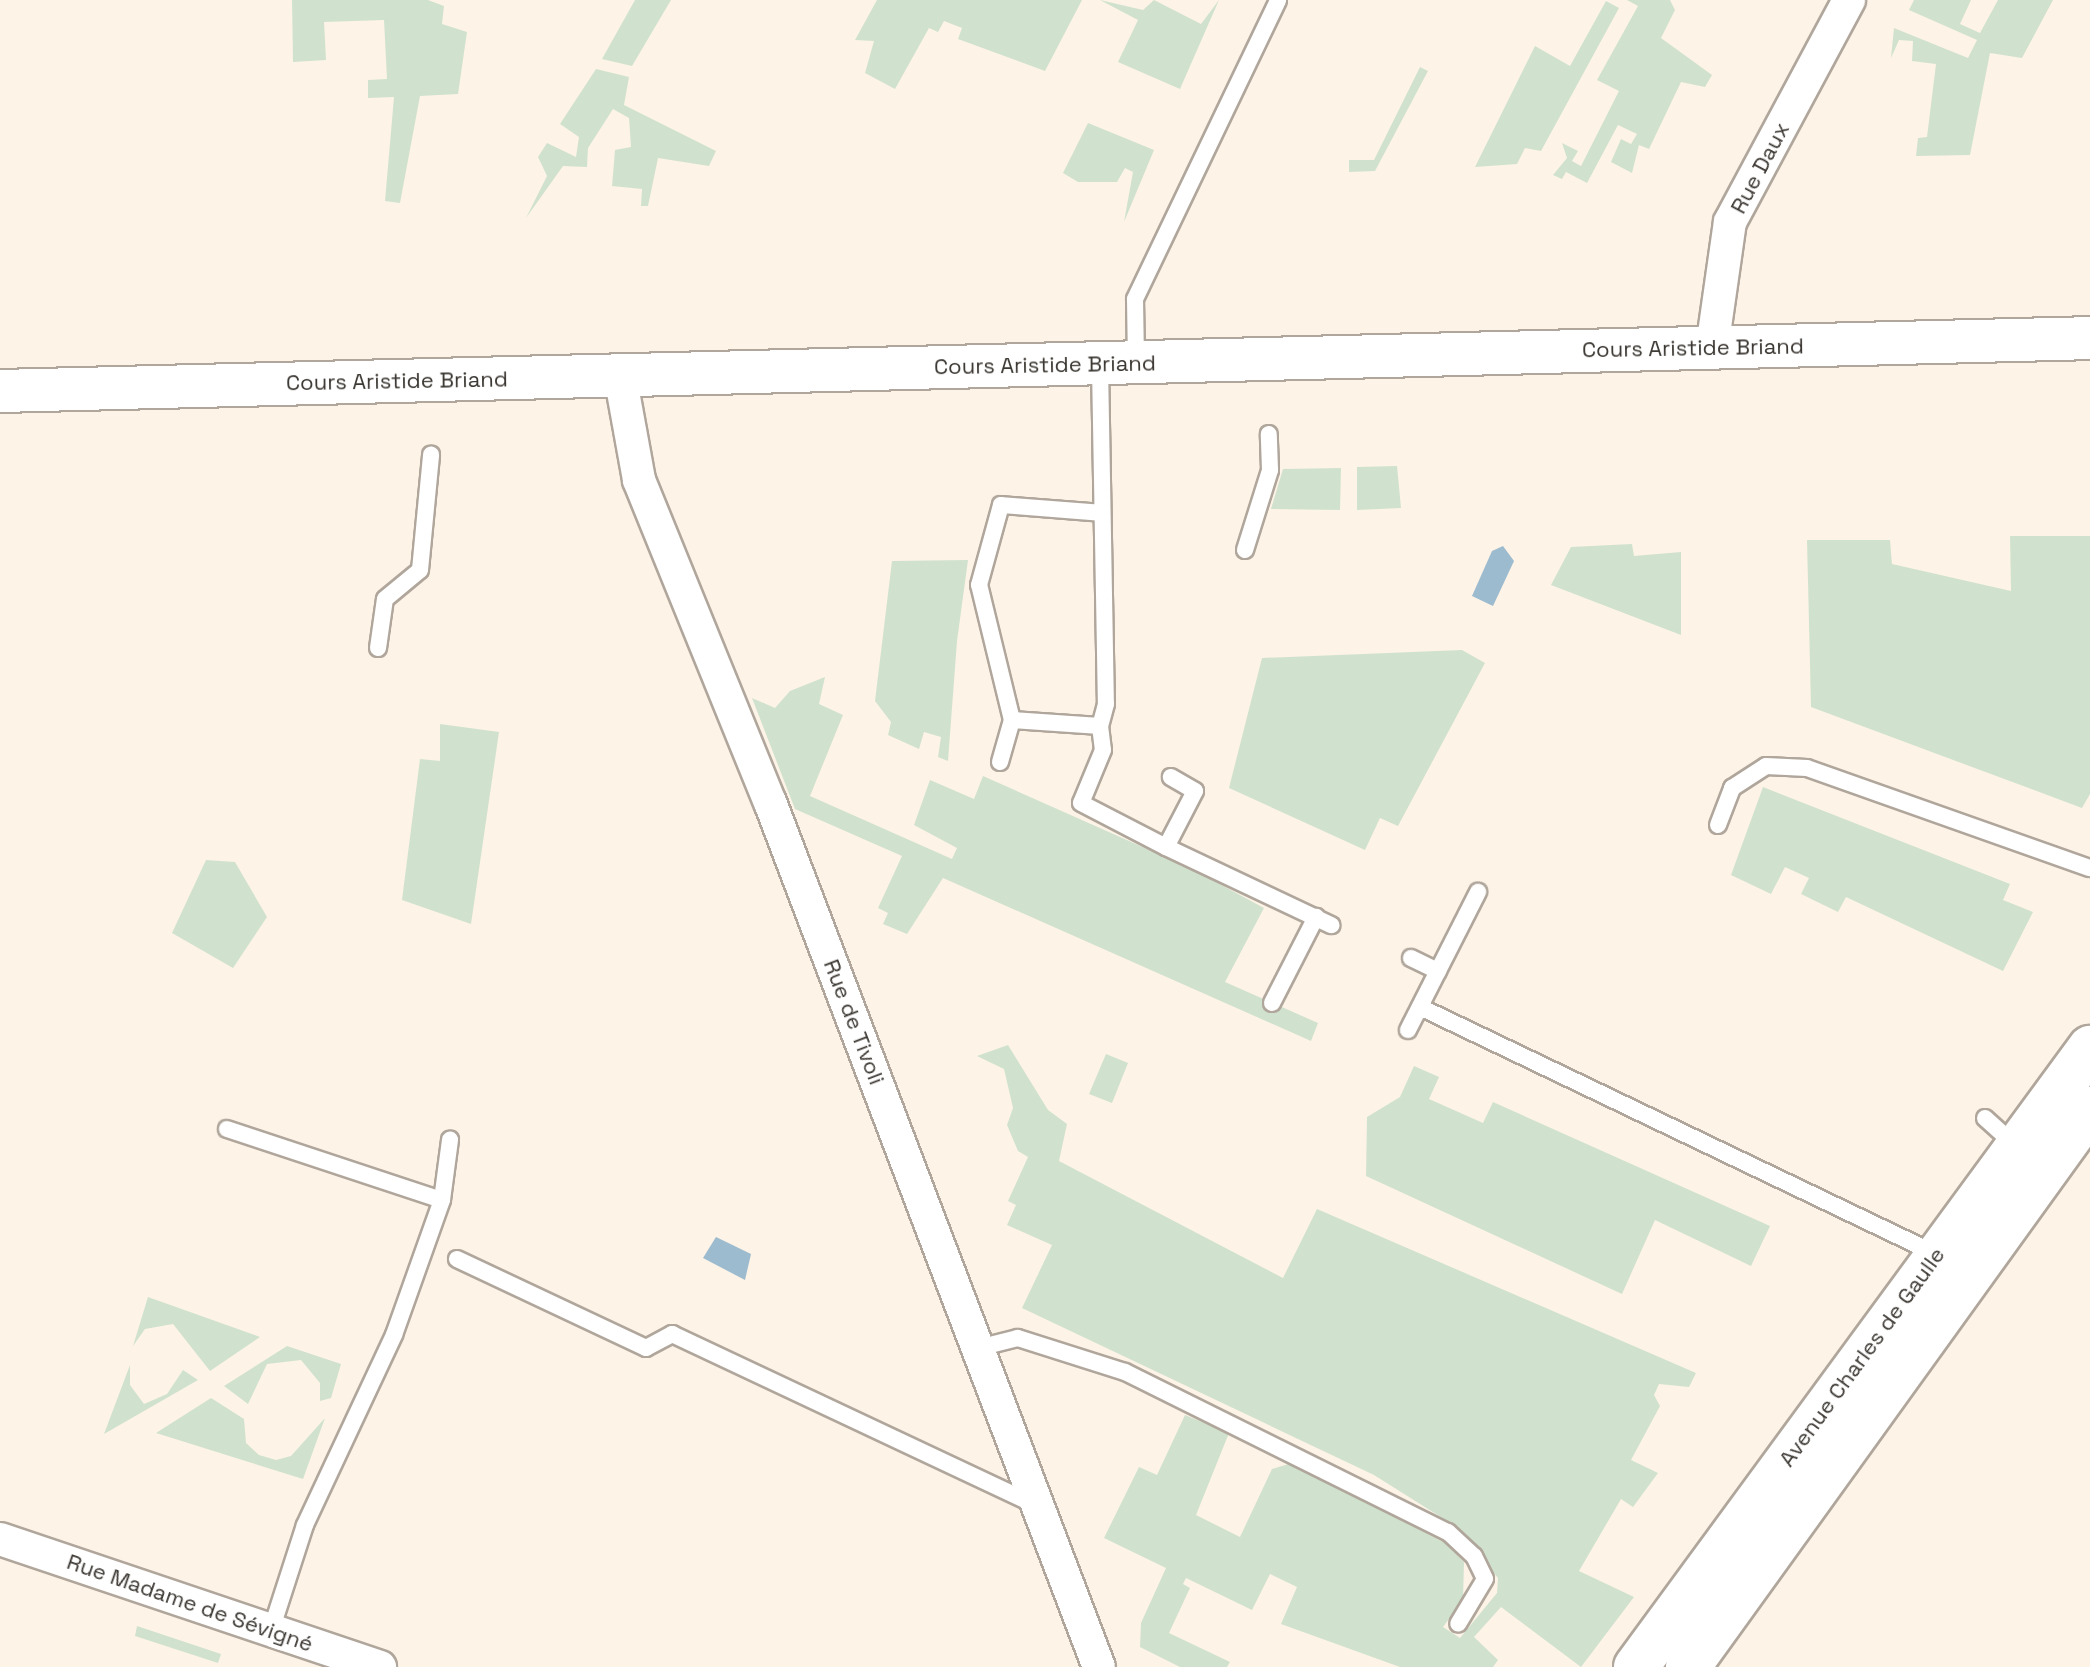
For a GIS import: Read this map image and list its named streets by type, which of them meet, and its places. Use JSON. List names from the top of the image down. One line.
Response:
{"streets":{"main road":["Avenue Charles de Gaulle"],"street":["Rue Daux","Cours Aristide Briand","Rue de Tivoli","Rue Madame de Sévigné"]},"crossings":[["Rue Daux","Cours Aristide Briand"],["Cours Aristide Briand","Rue de Tivoli"]]}
